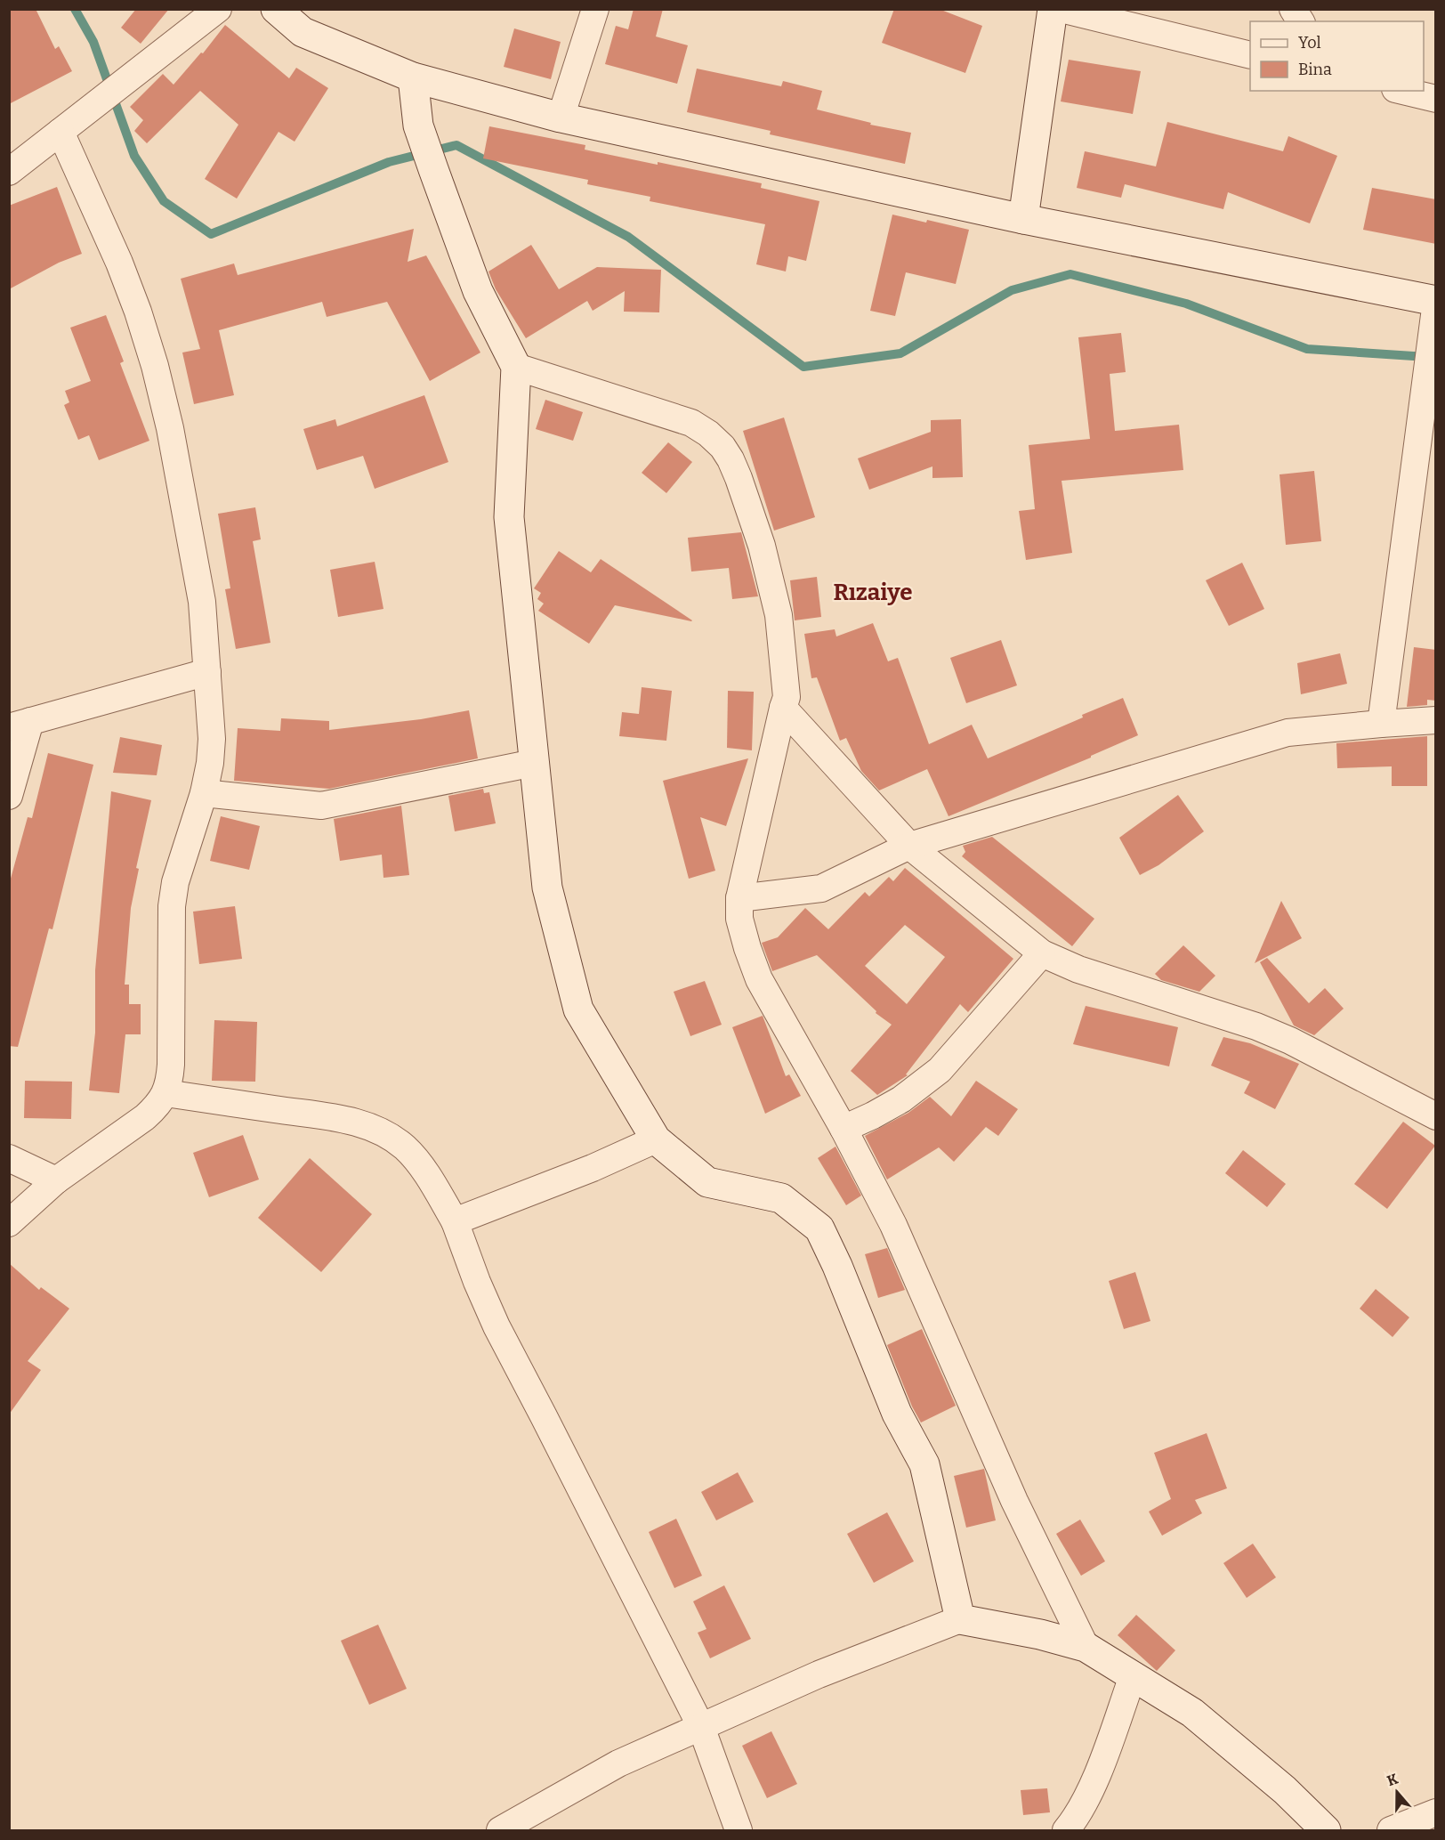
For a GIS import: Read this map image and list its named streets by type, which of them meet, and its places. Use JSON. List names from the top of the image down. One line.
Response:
{"districts":["Rızaiye"],"legend":["Yol","Bina"],"north":"top"}
